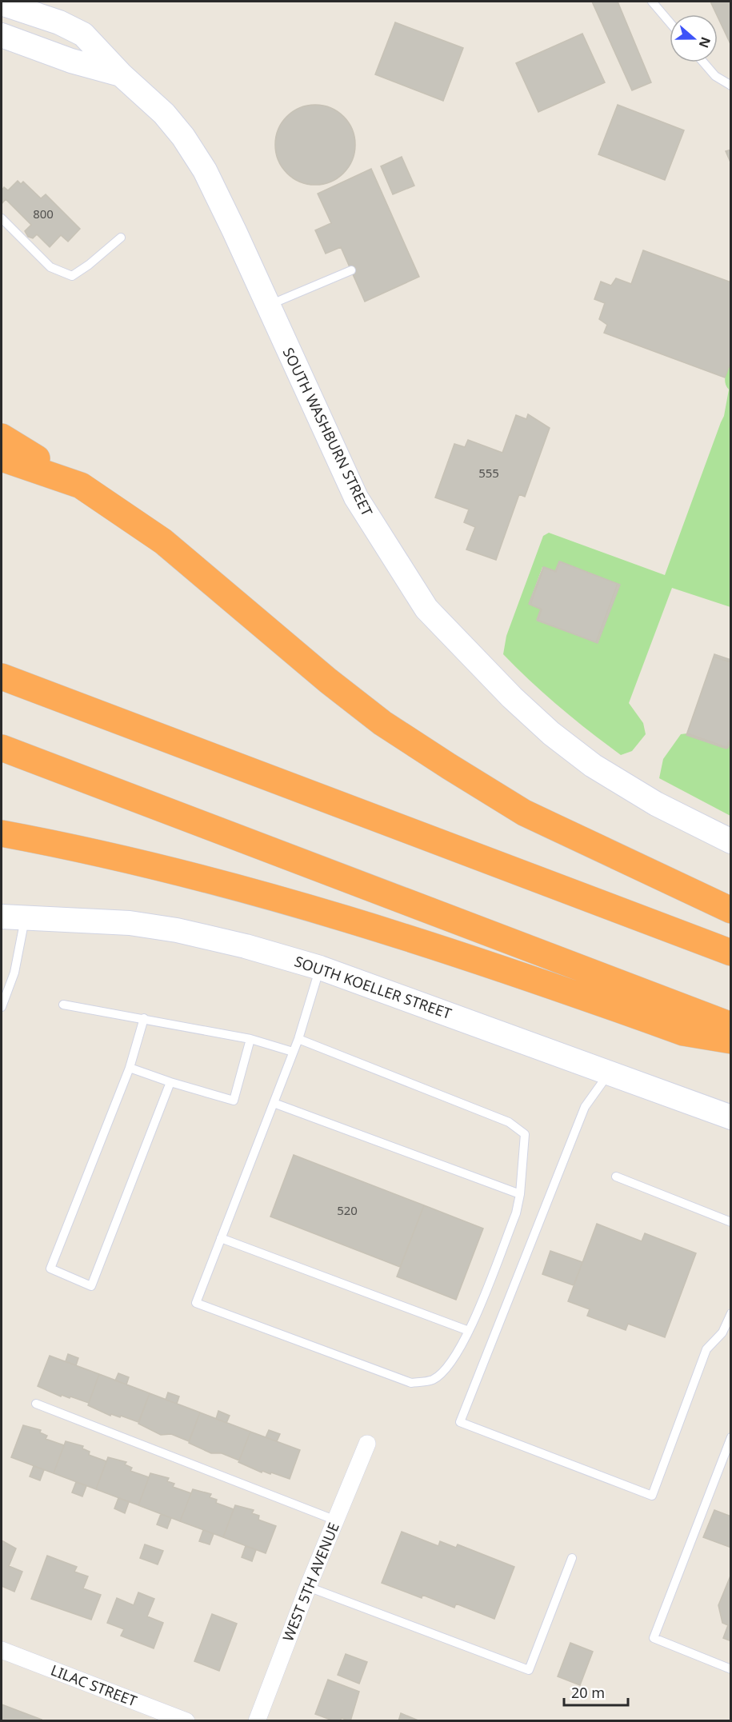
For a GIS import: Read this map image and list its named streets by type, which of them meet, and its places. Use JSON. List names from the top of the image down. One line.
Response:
{"streets":{"street":["SOUTH WASHBURN STREET","SOUTH KOELLER STREET","WEST 5TH AVENUE","LILAC STREET"]},"house_numbers":["800","555","520"],"scale_bar":"20 m","north":"right"}
